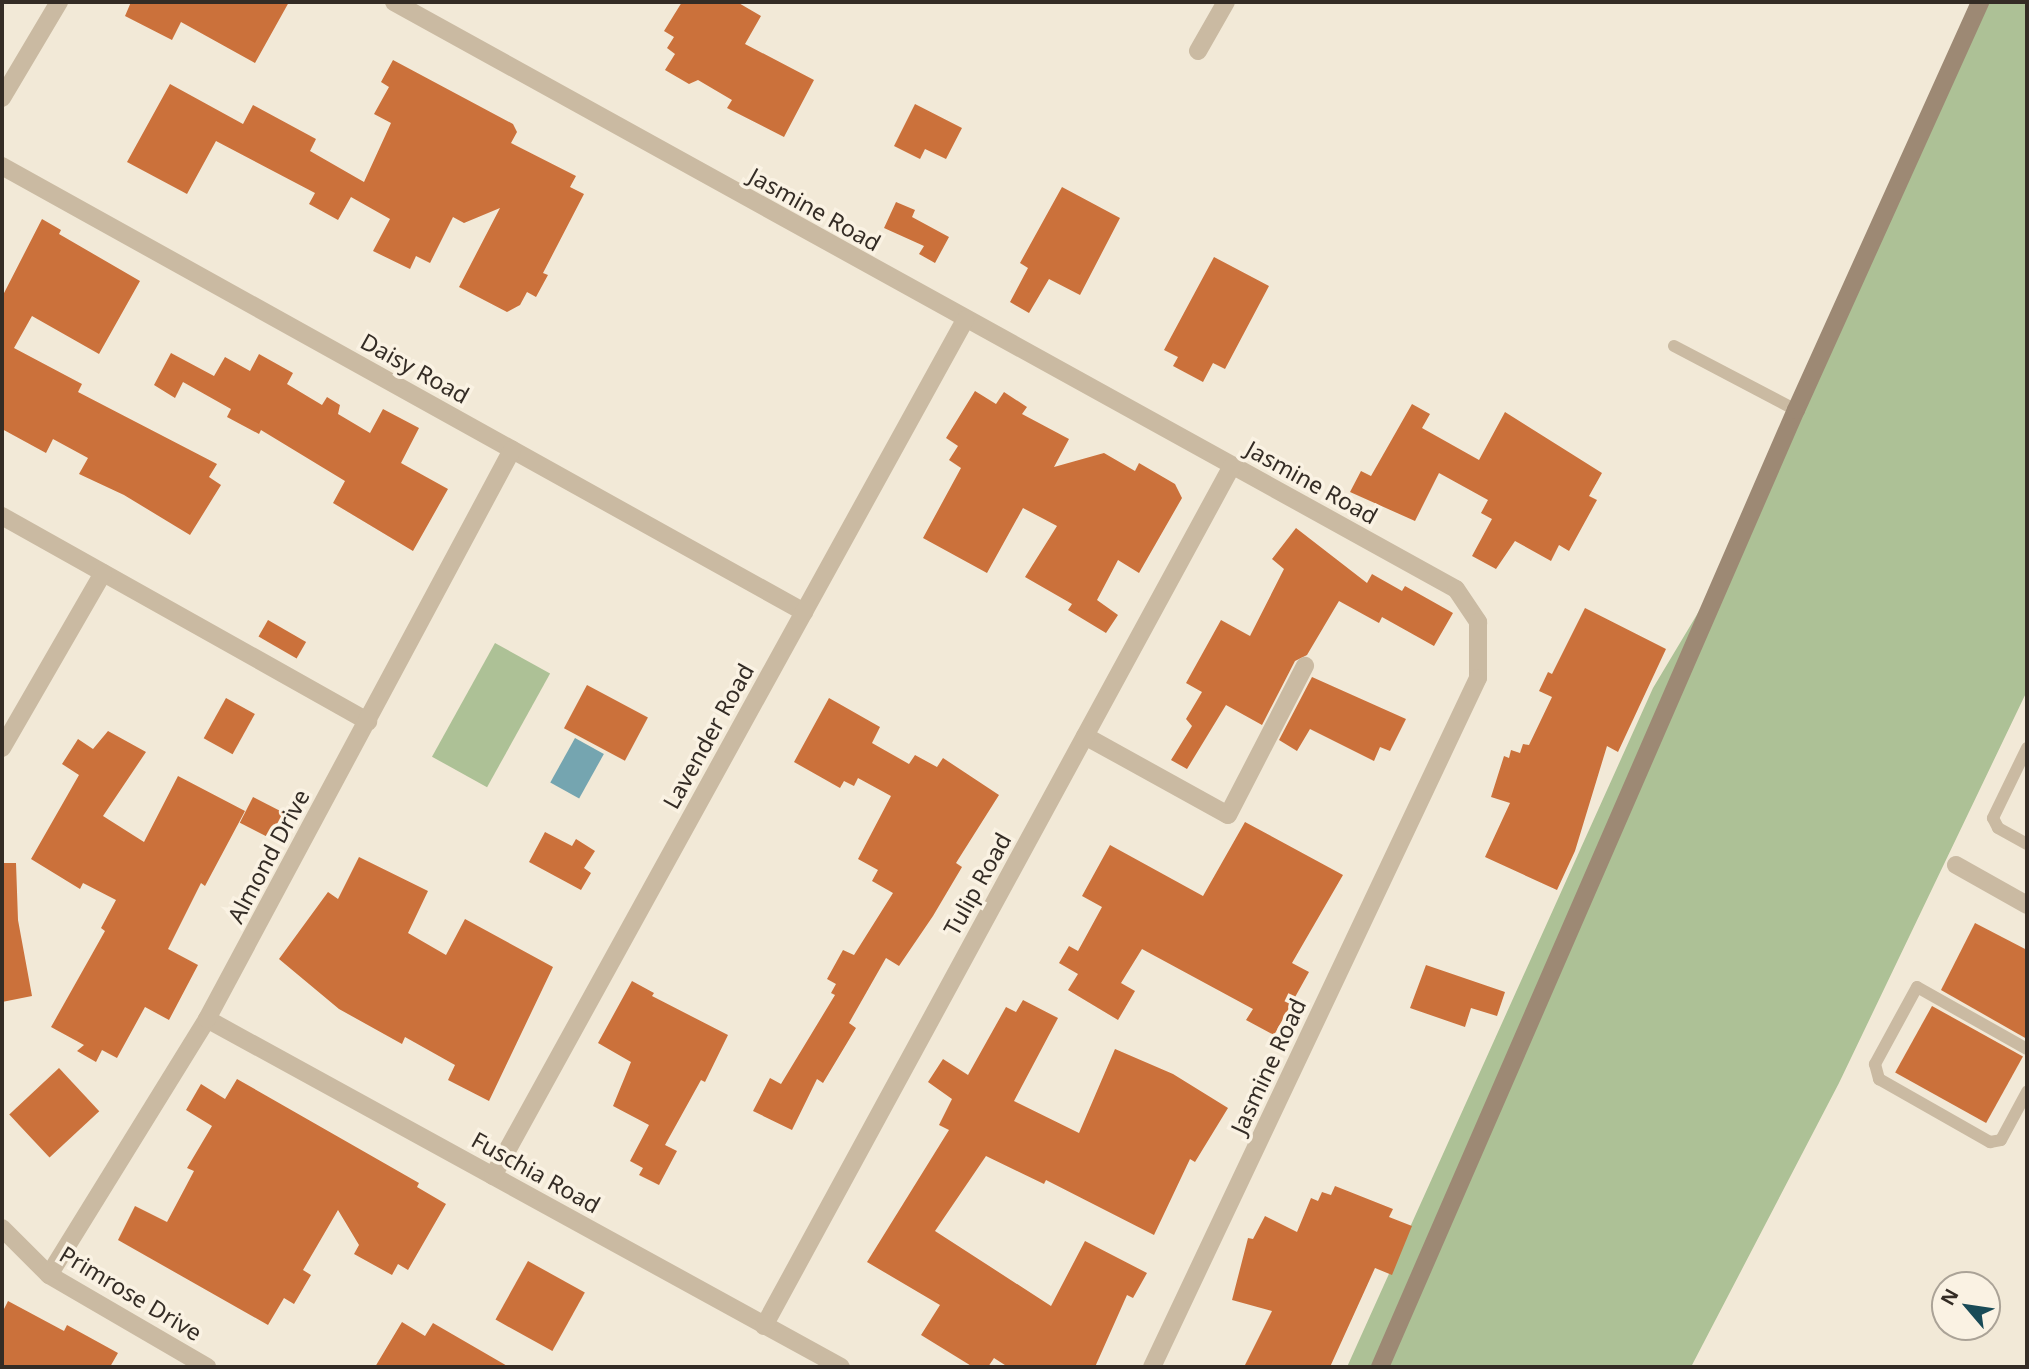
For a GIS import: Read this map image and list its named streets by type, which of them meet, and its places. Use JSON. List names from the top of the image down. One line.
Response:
{"streets":{"street":["Jasmine Road","Daisy Road","Lavender Road","Almond Drive","Tulip Road","Fuschia Road","Primrose Drive"]},"crossings":[["Jasmine Road","Lavender Road"],["Jasmine Road","Tulip Road"],["Daisy Road","Lavender Road"],["Daisy Road","Almond Drive"],["Lavender Road","Fuschia Road"],["Almond Drive","Fuschia Road"],["Almond Drive","Primrose Drive"],["Tulip Road","Fuschia Road"]],"north":"top left"}
